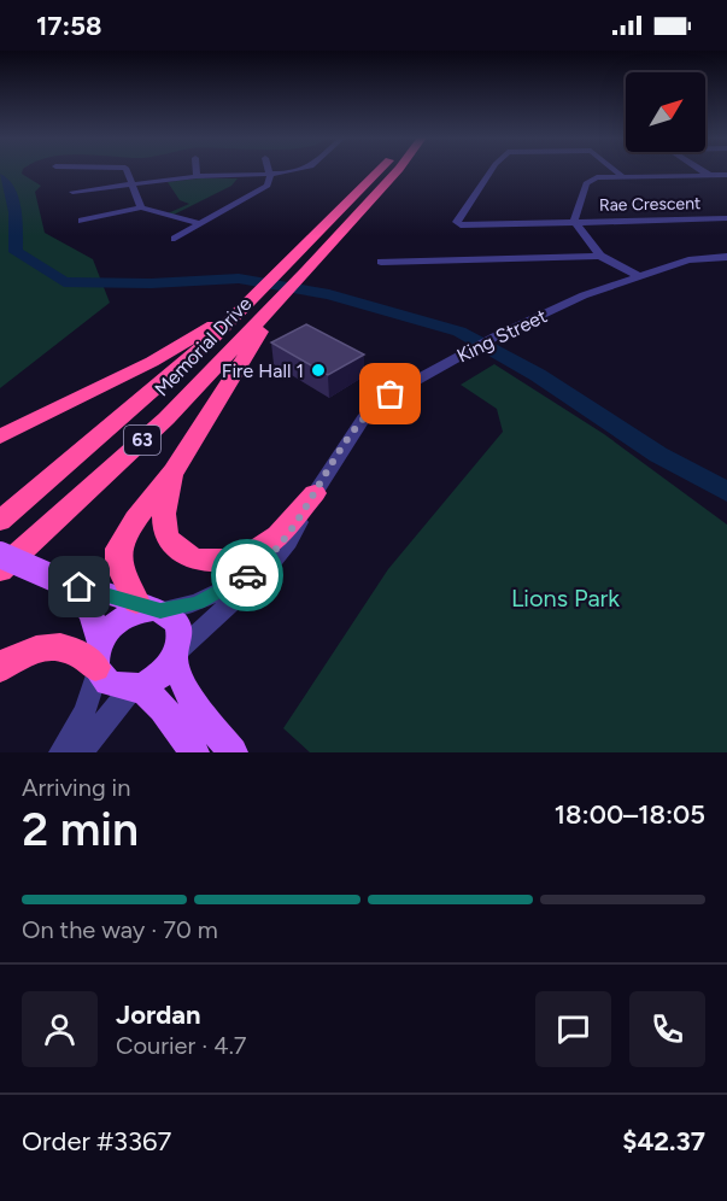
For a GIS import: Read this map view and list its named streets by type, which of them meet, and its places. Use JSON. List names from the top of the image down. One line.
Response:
{"streets":{"highway":["Memorial Drive","63"],"street":["Rae Crescent","King Street"]},"parks":["Lions Park"],"places":["Fire Hall 1"],"north":"top right","page":{"status":"17:58","heading":["2 min","Arriving in","18:00–18:05"],"panel":["Jordan","Courier · 4.7","Order #3367","$42.37"],"bar":"On the way · 70 m"}}
